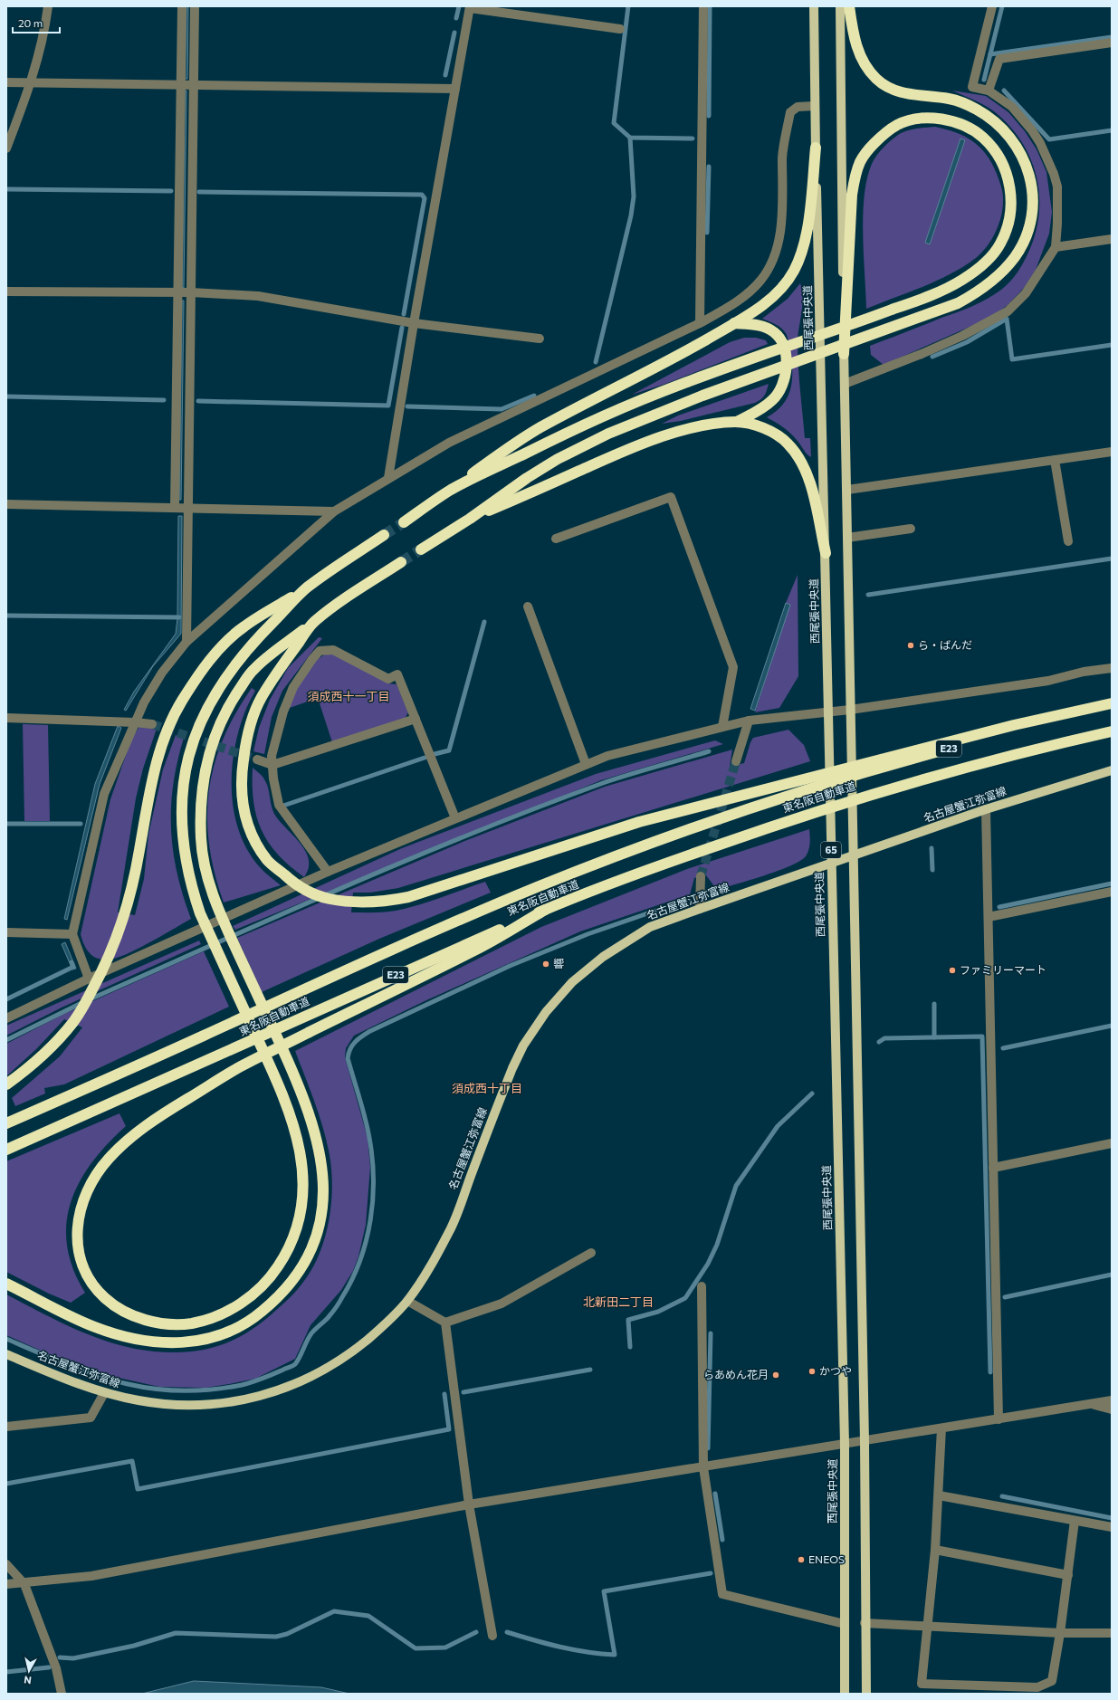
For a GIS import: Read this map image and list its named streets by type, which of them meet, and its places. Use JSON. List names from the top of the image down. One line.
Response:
{"streets":{"highway":["E23","東名阪自動車道"],"main road":["西尾張中央道","名古屋蟹江弥富線","65"]},"crossings":[["西尾張中央道","名古屋蟹江弥富線"],["名古屋蟹江弥富線","65"]],"districts":["須成西十一丁目","須成西十丁目","北新田二丁目"],"places":["ら・ばんだ","響","ファミリーマート","かつや","らあめん花月","ENEOS"],"scale_bar":"20 m","north":"bottom"}
